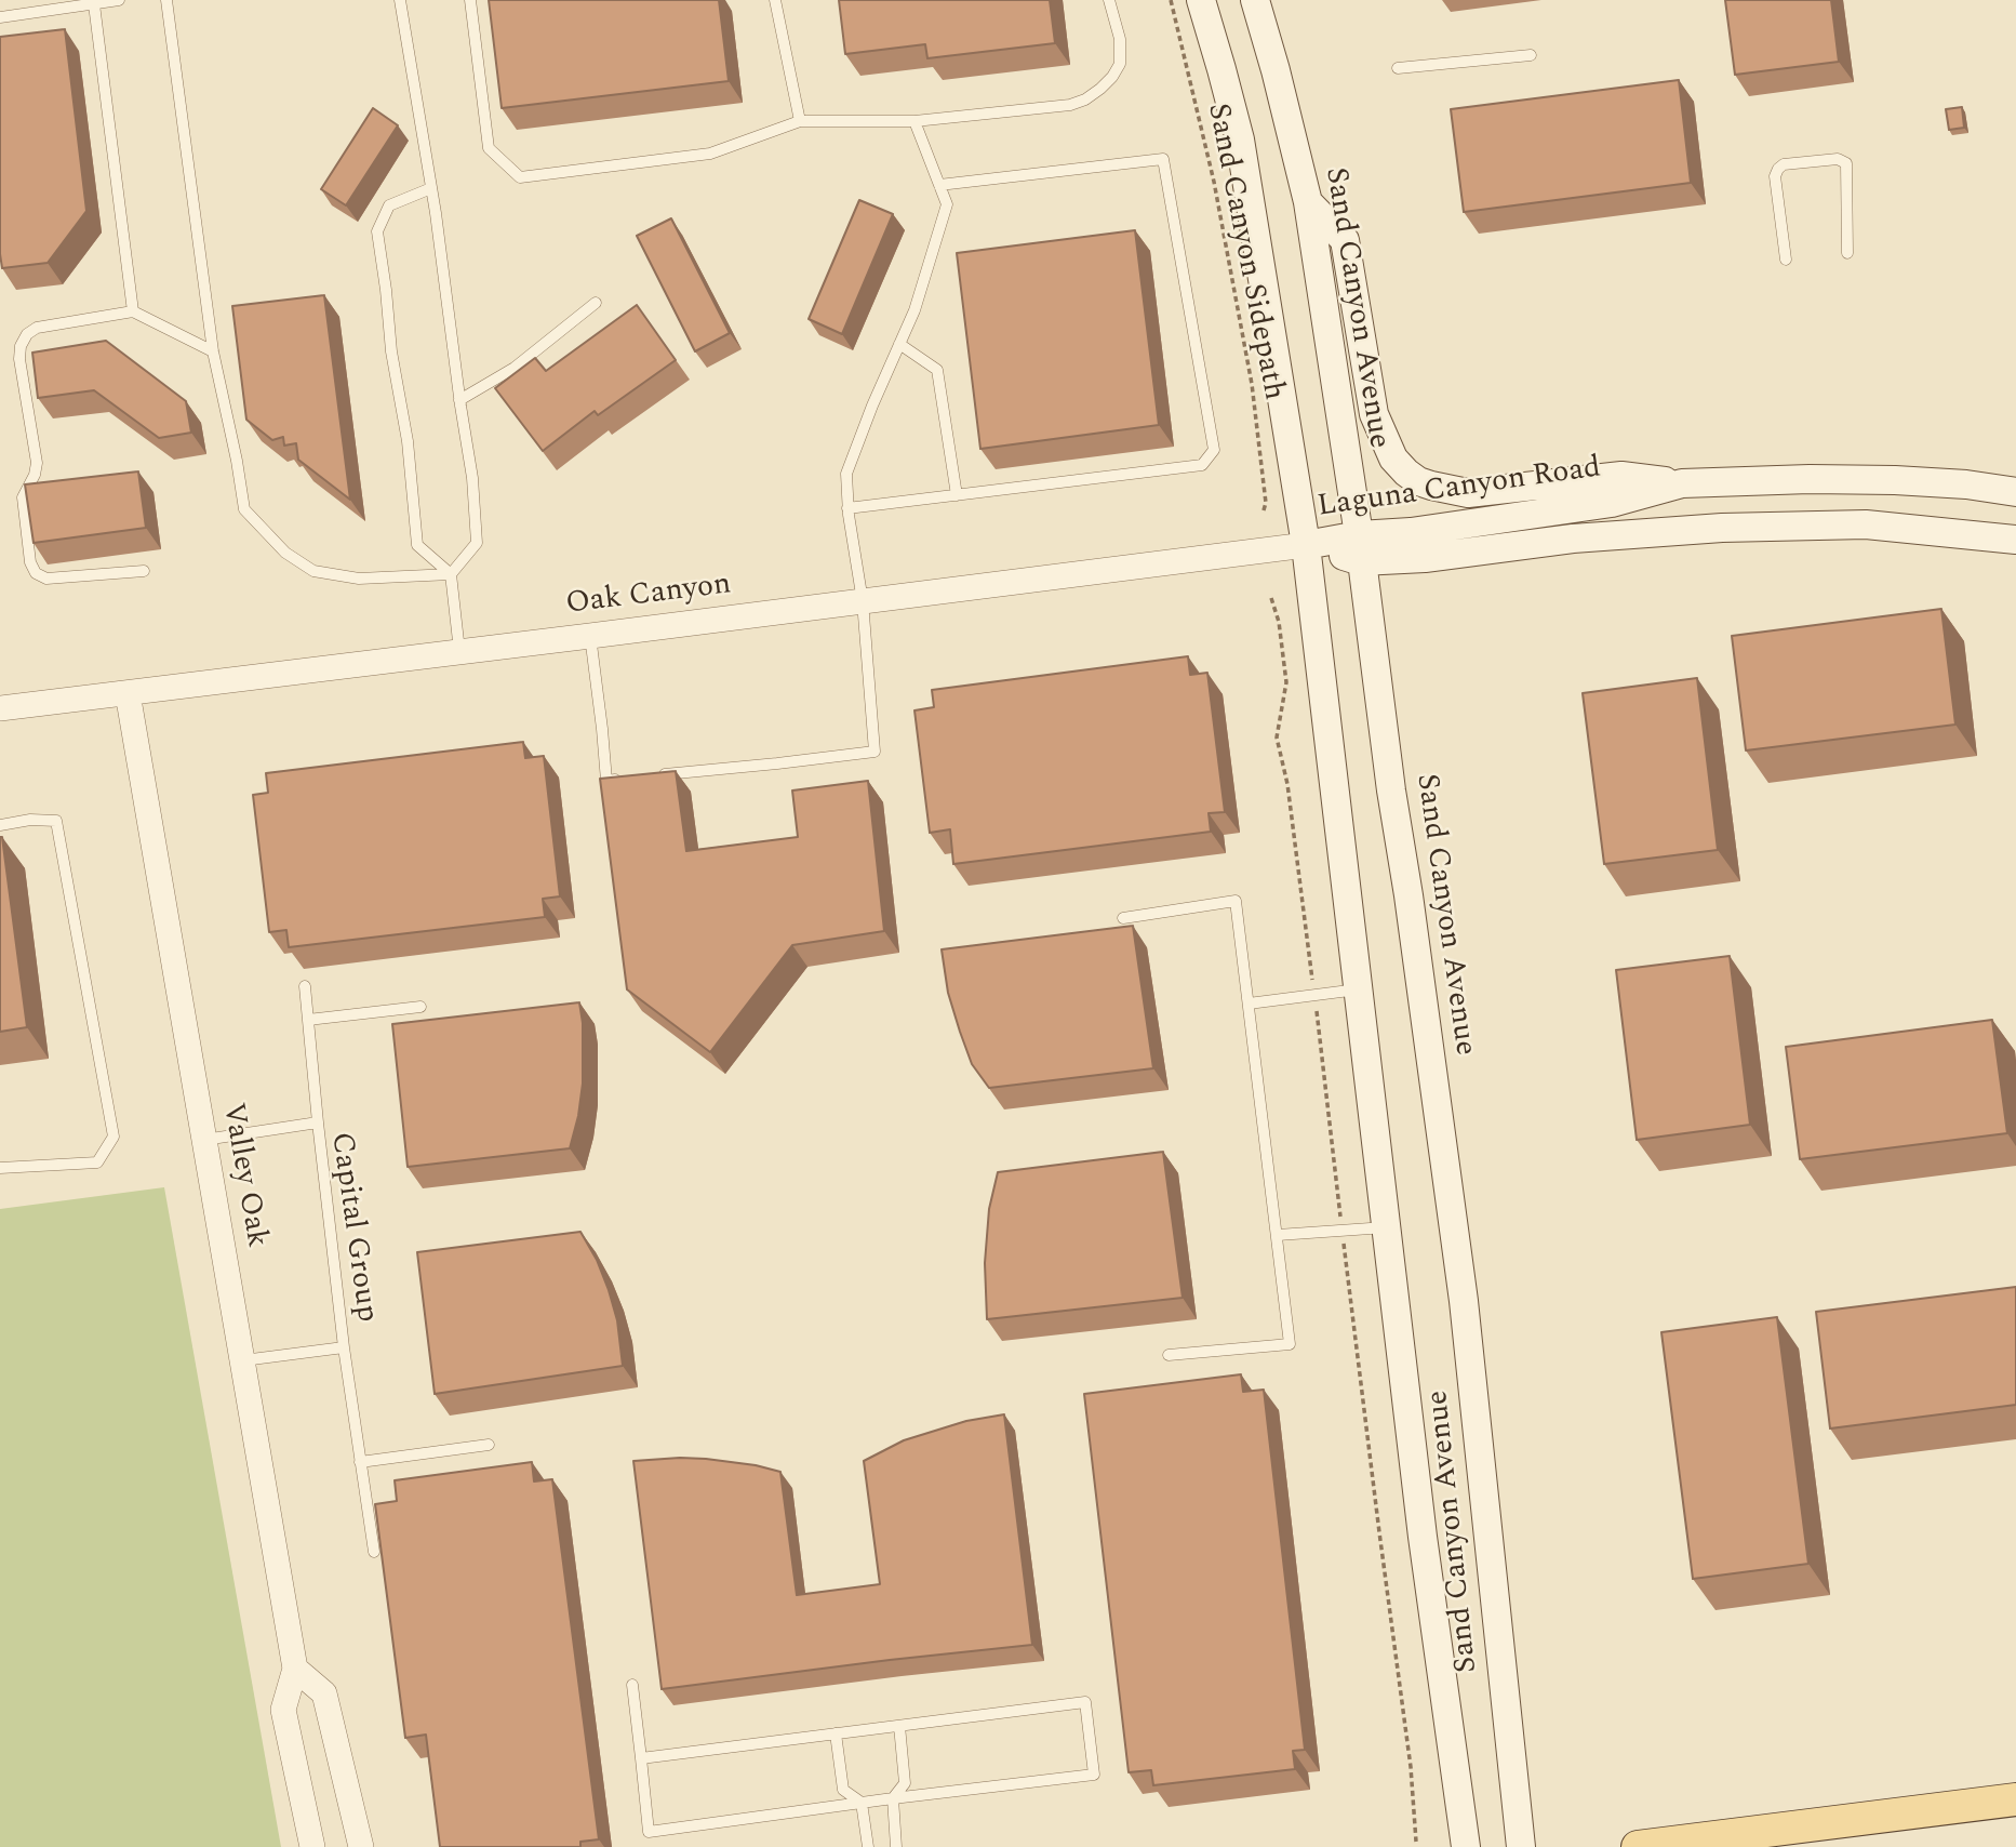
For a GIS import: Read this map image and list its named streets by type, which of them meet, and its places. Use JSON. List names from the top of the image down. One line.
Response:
{"streets":{"main road":["Sand Canyon Avenue","Laguna Canyon Road"],"street":["Oak Canyon","Valley Oak"],"lane":["Capital Group"],"path":["Sand Canyon Sidepath"]},"crossings":[["Sand Canyon Avenue","Laguna Canyon Road"],["Sand Canyon Avenue","Oak Canyon"],["Laguna Canyon Road","Oak Canyon"],["Oak Canyon","Valley Oak"],["Valley Oak","Capital Group"]]}
